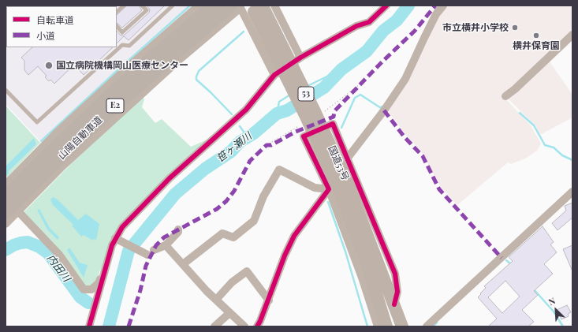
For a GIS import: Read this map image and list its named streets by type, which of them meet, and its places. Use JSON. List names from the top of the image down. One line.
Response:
{"streets":{"highway":["53","E2","山陽自動車道","国道53号"]},"crossings":[["山陽自動車道","国道53号"]],"water":["笹ヶ瀬川","内田川"],"places":["市立横井小学校","横井保育園","国立病院機構岡山医療センター"],"legend":["自転車道","小道"],"north":"top left"}
